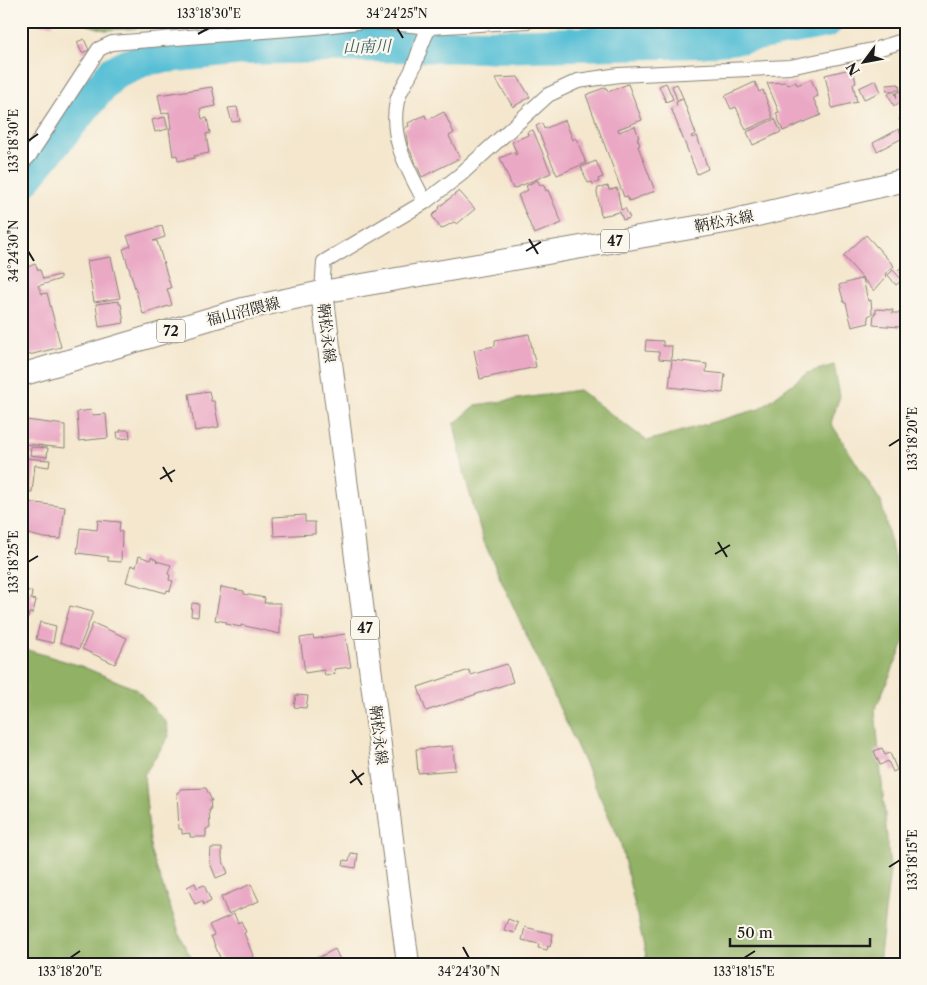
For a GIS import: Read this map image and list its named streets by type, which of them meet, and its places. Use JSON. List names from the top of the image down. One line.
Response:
{"streets":{"main road":["鞆松永線","47","福山沼隈線","72"]},"crossings":[["鞆松永線","福山沼隈線"]],"water":["山南川"],"scale_bar":"50 m","north":"bottom left","coordinates":["133°18'30\"E","34°24'25\"N","34°24'30\"N","133°18'20\"E","133°18'25\"E","133°18'15\"E"]}
